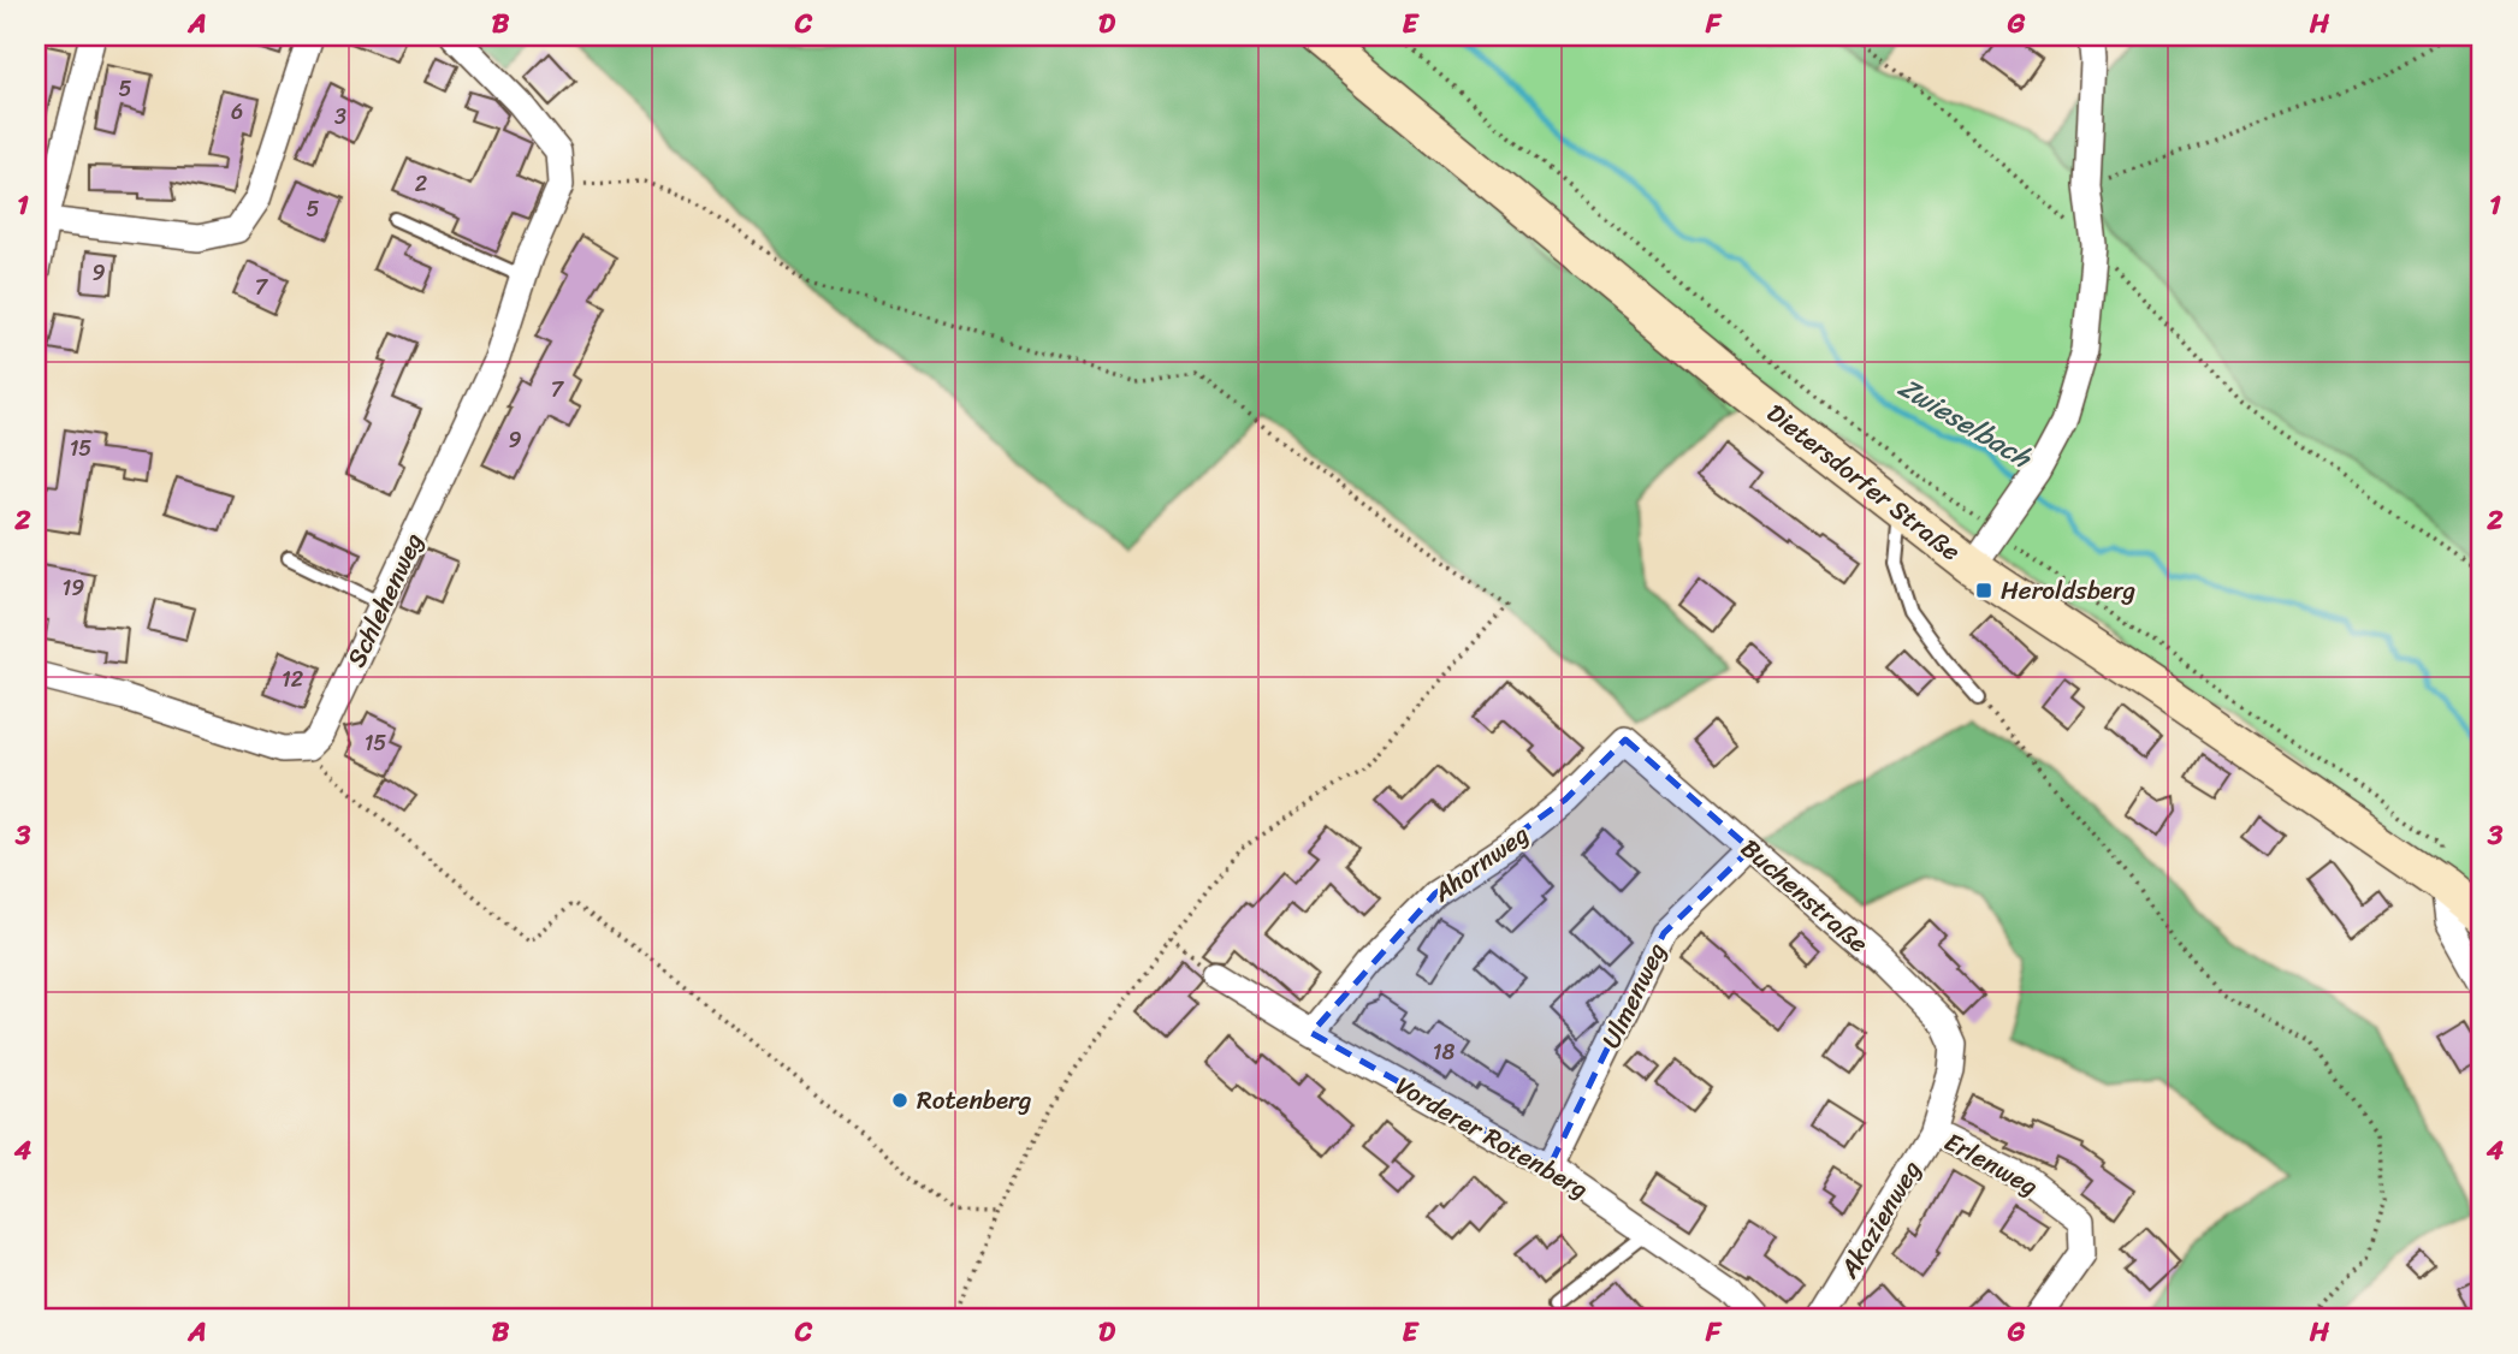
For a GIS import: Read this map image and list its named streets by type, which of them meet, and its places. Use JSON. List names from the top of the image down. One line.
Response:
{"streets":{"street":["Dietersdorfer Straße","Schlehenweg","Ahornweg","Buchenstraße","Ulmenweg","Vorderer Rotenberg","Erlenweg","Akazienweg"]},"crossings":[["Ahornweg","Buchenstraße"],["Ahornweg","Vorderer Rotenberg"],["Buchenstraße","Ulmenweg"],["Buchenstraße","Akazienweg"],["Ulmenweg","Vorderer Rotenberg"],["Erlenweg","Akazienweg"]],"water":["Zwieselbach"],"places":{"transit":["Heroldsberg"],"other":["Rotenberg"]},"house_numbers":["5","6","3","2","5","9","7","7","9","15","19","12","15","18"],"grid":{"columns":["A","B","C","D","E","F","G","H"],"rows":["1","2","3","4"]}}
